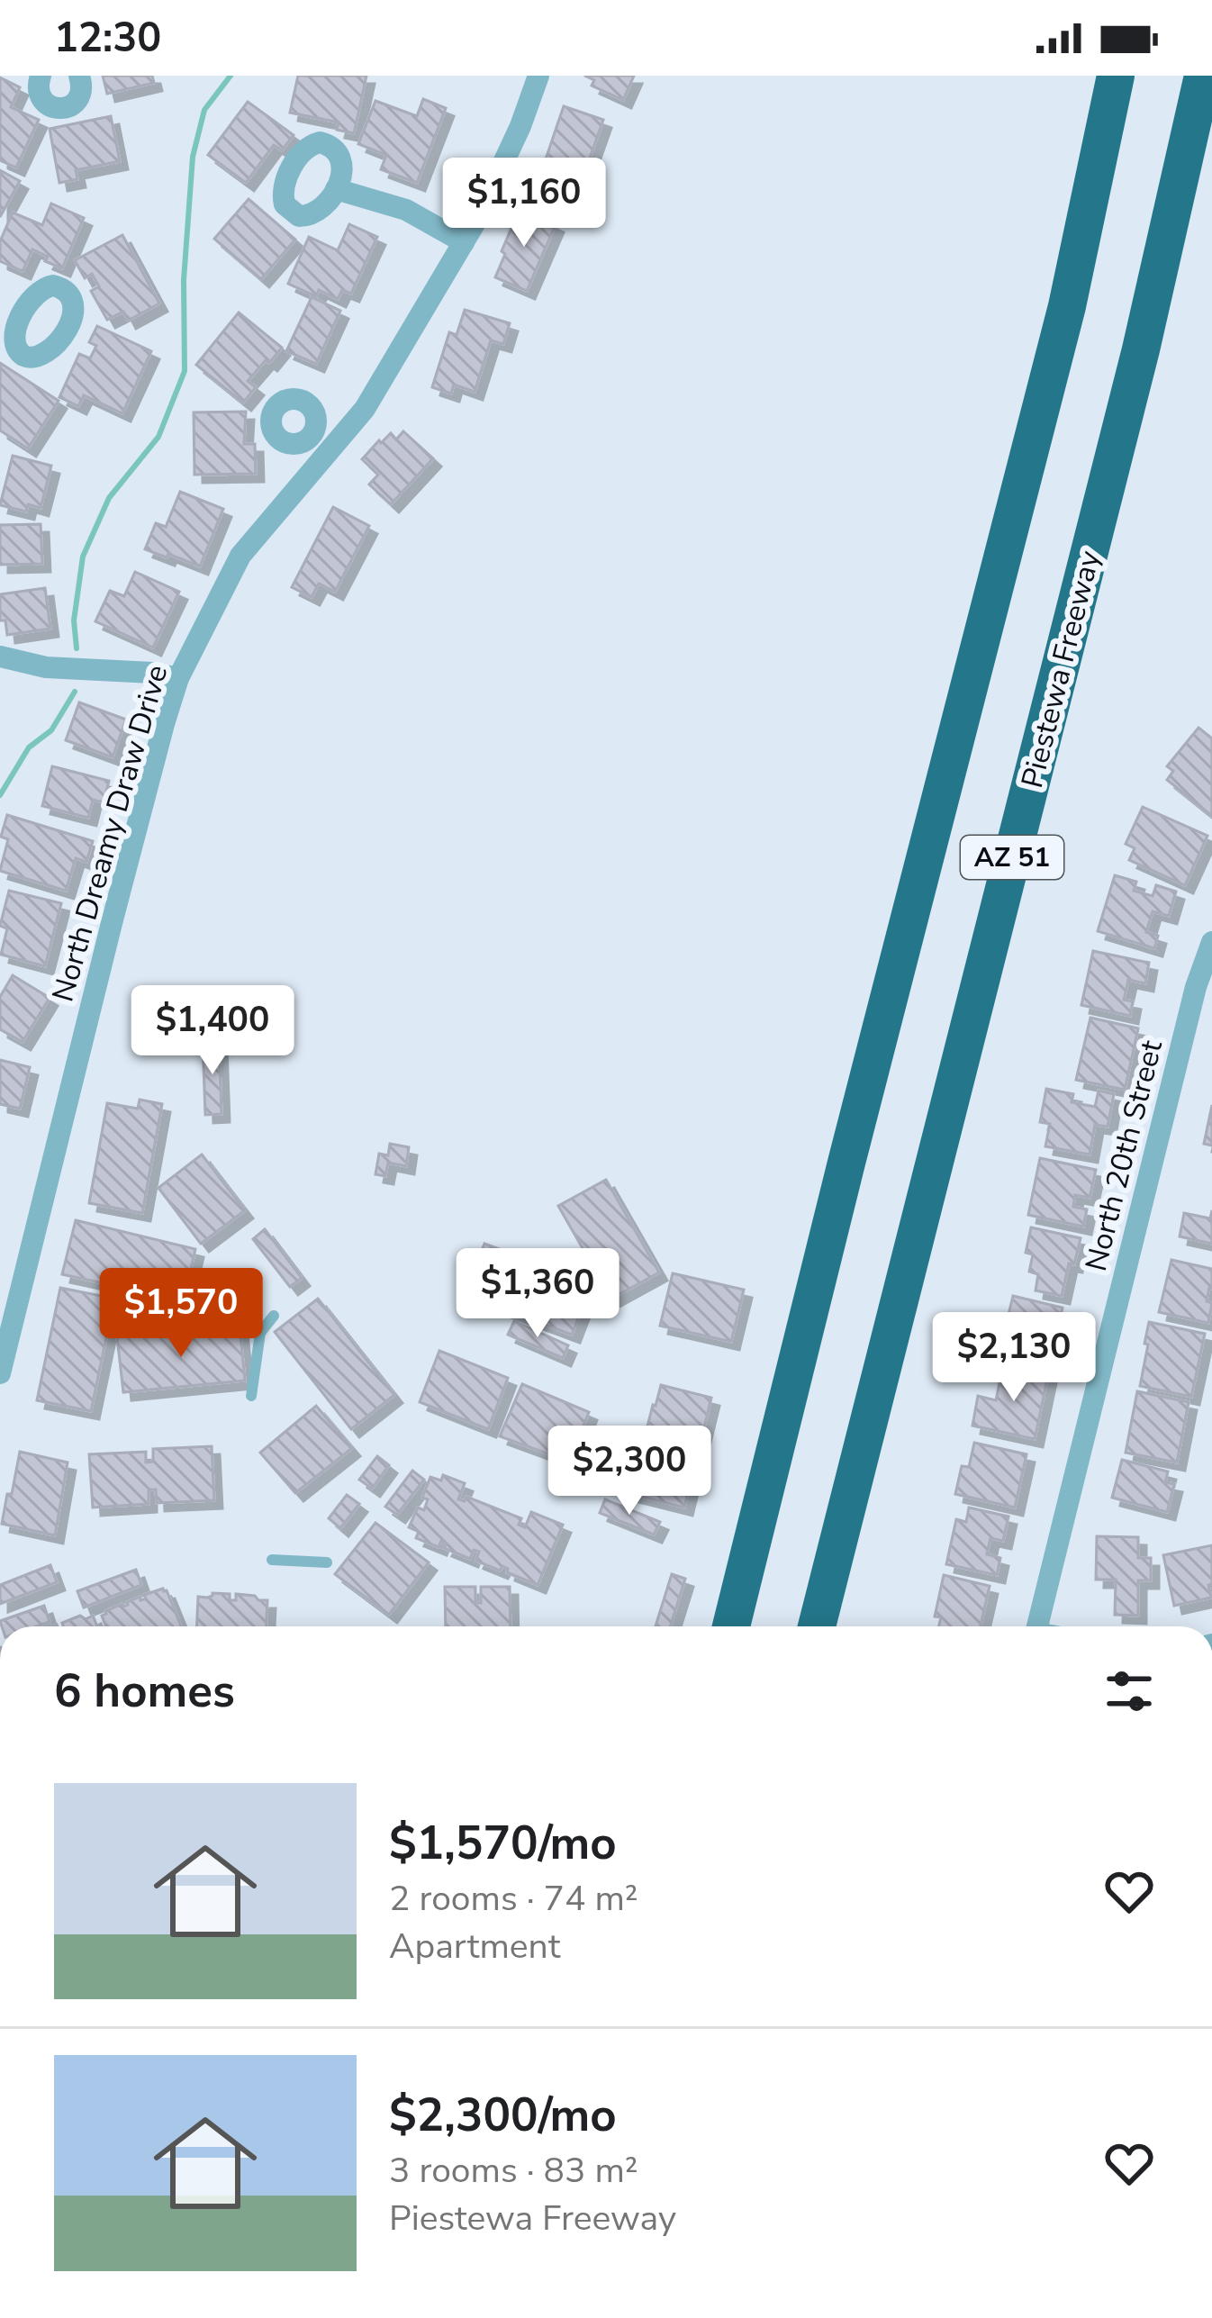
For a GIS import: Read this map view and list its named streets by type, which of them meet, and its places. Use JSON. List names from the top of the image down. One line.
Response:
{"streets":{"highway":["Piestewa Freeway","AZ 51"],"street":["North Dreamy Draw Drive","North 20th Street"]},"page":{"status":"12:30","price":["$1,160","$1,400","$1,360","$1,570","$2,130","$2,300"],"heading":"6 homes","list":[{"name":"$1,570/mo","note":"2 rooms · 74 m² · Apartment"},{"name":"$2,300/mo","note":"3 rooms · 83 m² · Piestewa Freeway"}]}}
